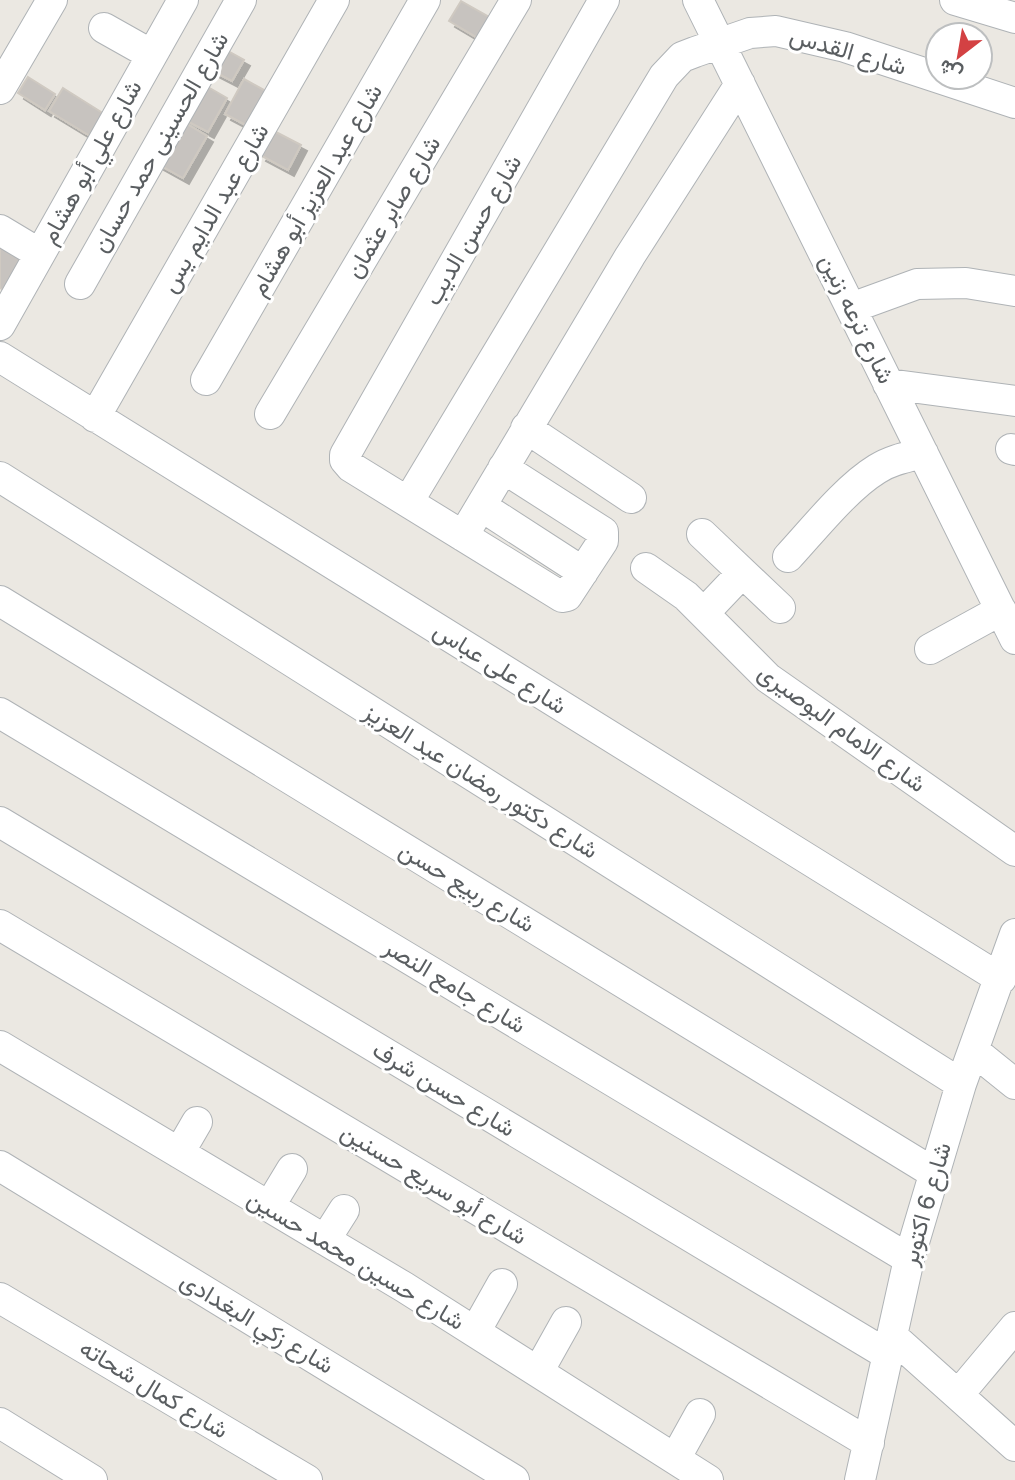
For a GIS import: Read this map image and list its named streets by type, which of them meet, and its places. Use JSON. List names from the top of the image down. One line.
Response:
{"streets":{"street":["شارع القدس","شارع الحسينى حمد حسان","شارع علي أبو هشام","شارع عبد العزيز أبو هشام","شارع صابر عثمان","شارع عبد الدايم يس","شارع حسن الديب","شارع ترعه زنين","شارع على عباس","شارع الامام البوصيرى","شارع دكتور رمضان عبد العزيز","شارع ربيع حسن","شارع جامع النصر","شارع حسن شرف","شارع أبو سريع حسنين","شارع 6 اكتوبر","شارع حسين محمد حسين","شارع زكي البغدادى","شارع كمال شحاته"]},"crossings":[["شارع القدس","شارع حسن الديب"],["شارع القدس","شارع ترعه زنين"],["شارع عبد الدايم يس","شارع على عباس"],["شارع على عباس","شارع 6 اكتوبر"],["شارع دكتور رمضان عبد العزيز","شارع 6 اكتوبر"],["شارع ربيع حسن","شارع 6 اكتوبر"],["شارع جامع النصر","شارع 6 اكتوبر"],["شارع حسن شرف","شارع 6 اكتوبر"],["شارع أبو سريع حسنين","شارع 6 اكتوبر"]],"north":"bottom left"}
